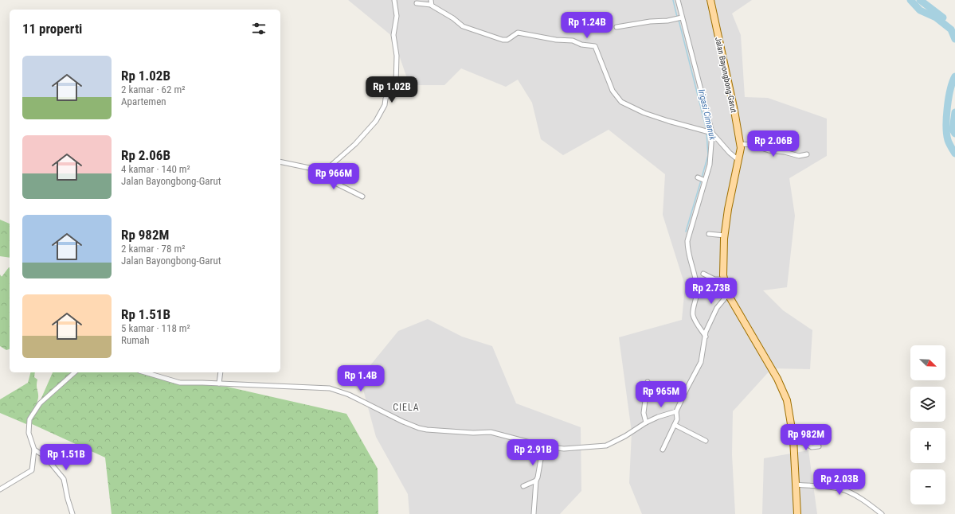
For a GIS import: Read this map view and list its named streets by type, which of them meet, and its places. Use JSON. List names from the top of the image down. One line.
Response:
{"streets":{"main road":["Jalan Bayongbong-Garut"]},"districts":["CIELA"],"water":["Irigasi Cimanuk"],"north":"bottom right","page":{"heading":"11 properti","price":["Rp 1.24B","Rp 1.02B","Rp 2.06B","Rp 966M","Rp 2.73B","Rp 1.4B","Rp 965M","Rp 982M","Rp 2.91B","Rp 1.51B","Rp 2.03B"],"list":[{"name":"Rp 1.02B","note":"2 kamar · 62 m² · Apartemen"},{"name":"Rp 2.06B","note":"4 kamar · 140 m² · Jalan Bayongbong-Garut"},{"name":"Rp 982M","note":"2 kamar · 78 m² · Jalan Bayongbong-Garut"},{"name":"Rp 1.51B","note":"5 kamar · 118 m² · Rumah"}],"map_buttons":["+","−"]}}
